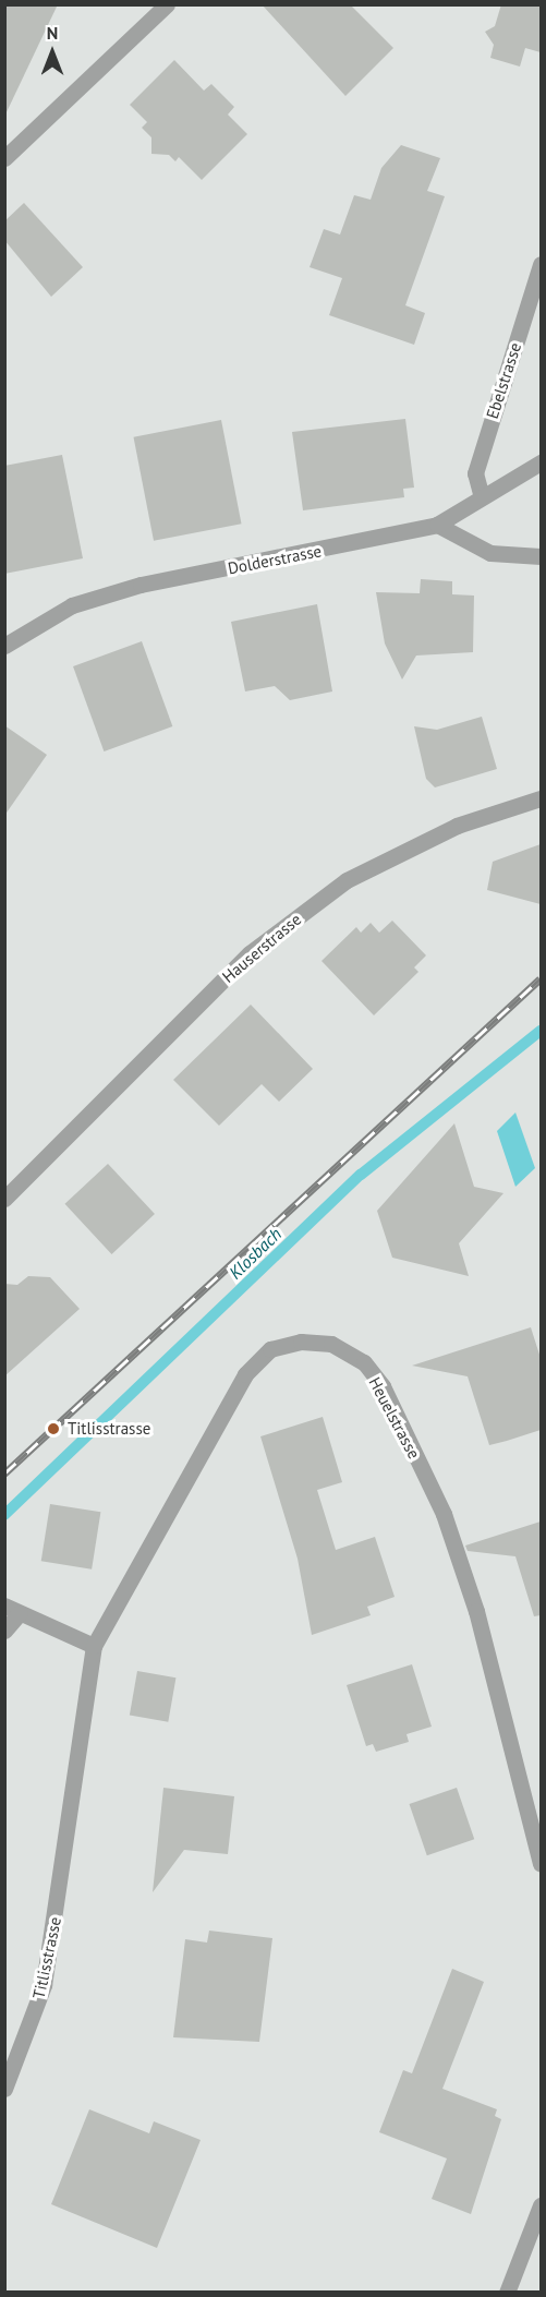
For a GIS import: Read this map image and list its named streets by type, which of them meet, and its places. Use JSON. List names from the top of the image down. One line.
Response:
{"streets":{"street":["Ebelstrasse","Dolderstrasse","Hauserstrasse","Heuelstrasse","Titlisstrasse"]},"crossings":[["Ebelstrasse","Dolderstrasse"],["Heuelstrasse","Titlisstrasse"]],"water":["Klosbach"],"places":["Titlisstrasse"],"north":"top"}
